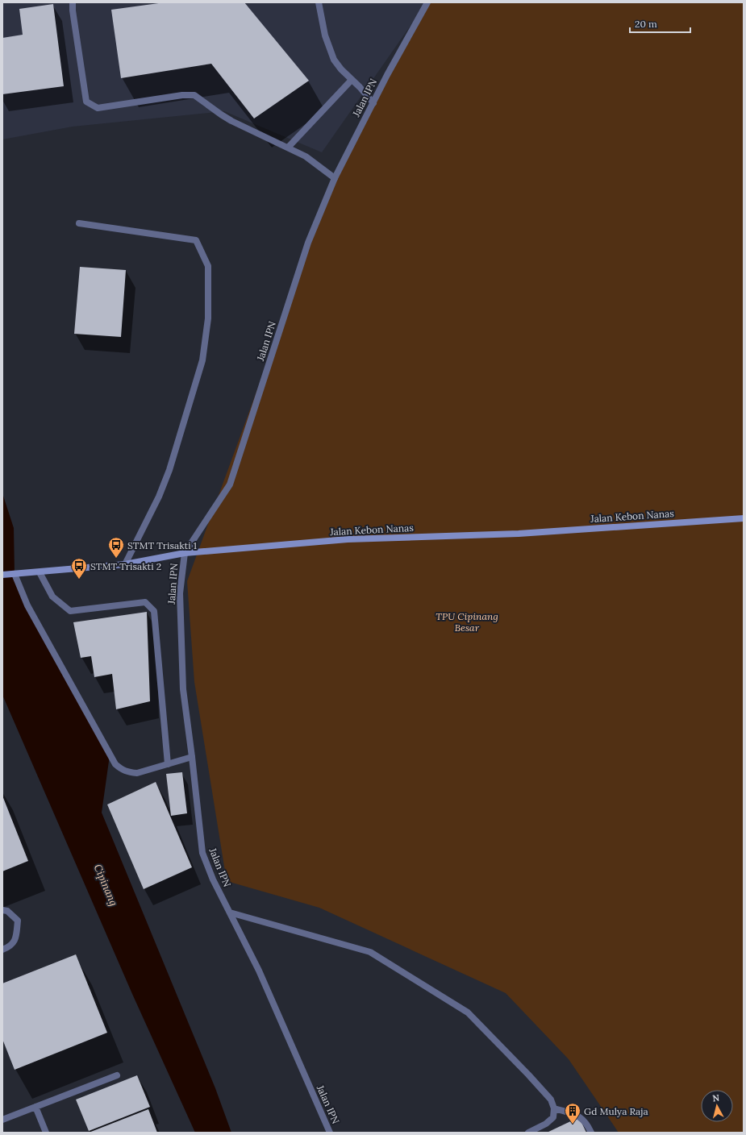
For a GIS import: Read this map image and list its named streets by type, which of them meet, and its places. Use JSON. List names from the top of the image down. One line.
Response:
{"streets":{"street":["Jalan IPN","Jalan Kebon Nanas"]},"crossings":[["Jalan IPN","Jalan Kebon Nanas"]],"water":["Cipinang"],"parks":["TPU Cipinang Besar"],"places":{"bus stop":["STMT Trisakti 1","STMT Trisakti 2"],"building":["Gd Mulya Raja"]},"scale_bar":"20 m","north":"top"}
